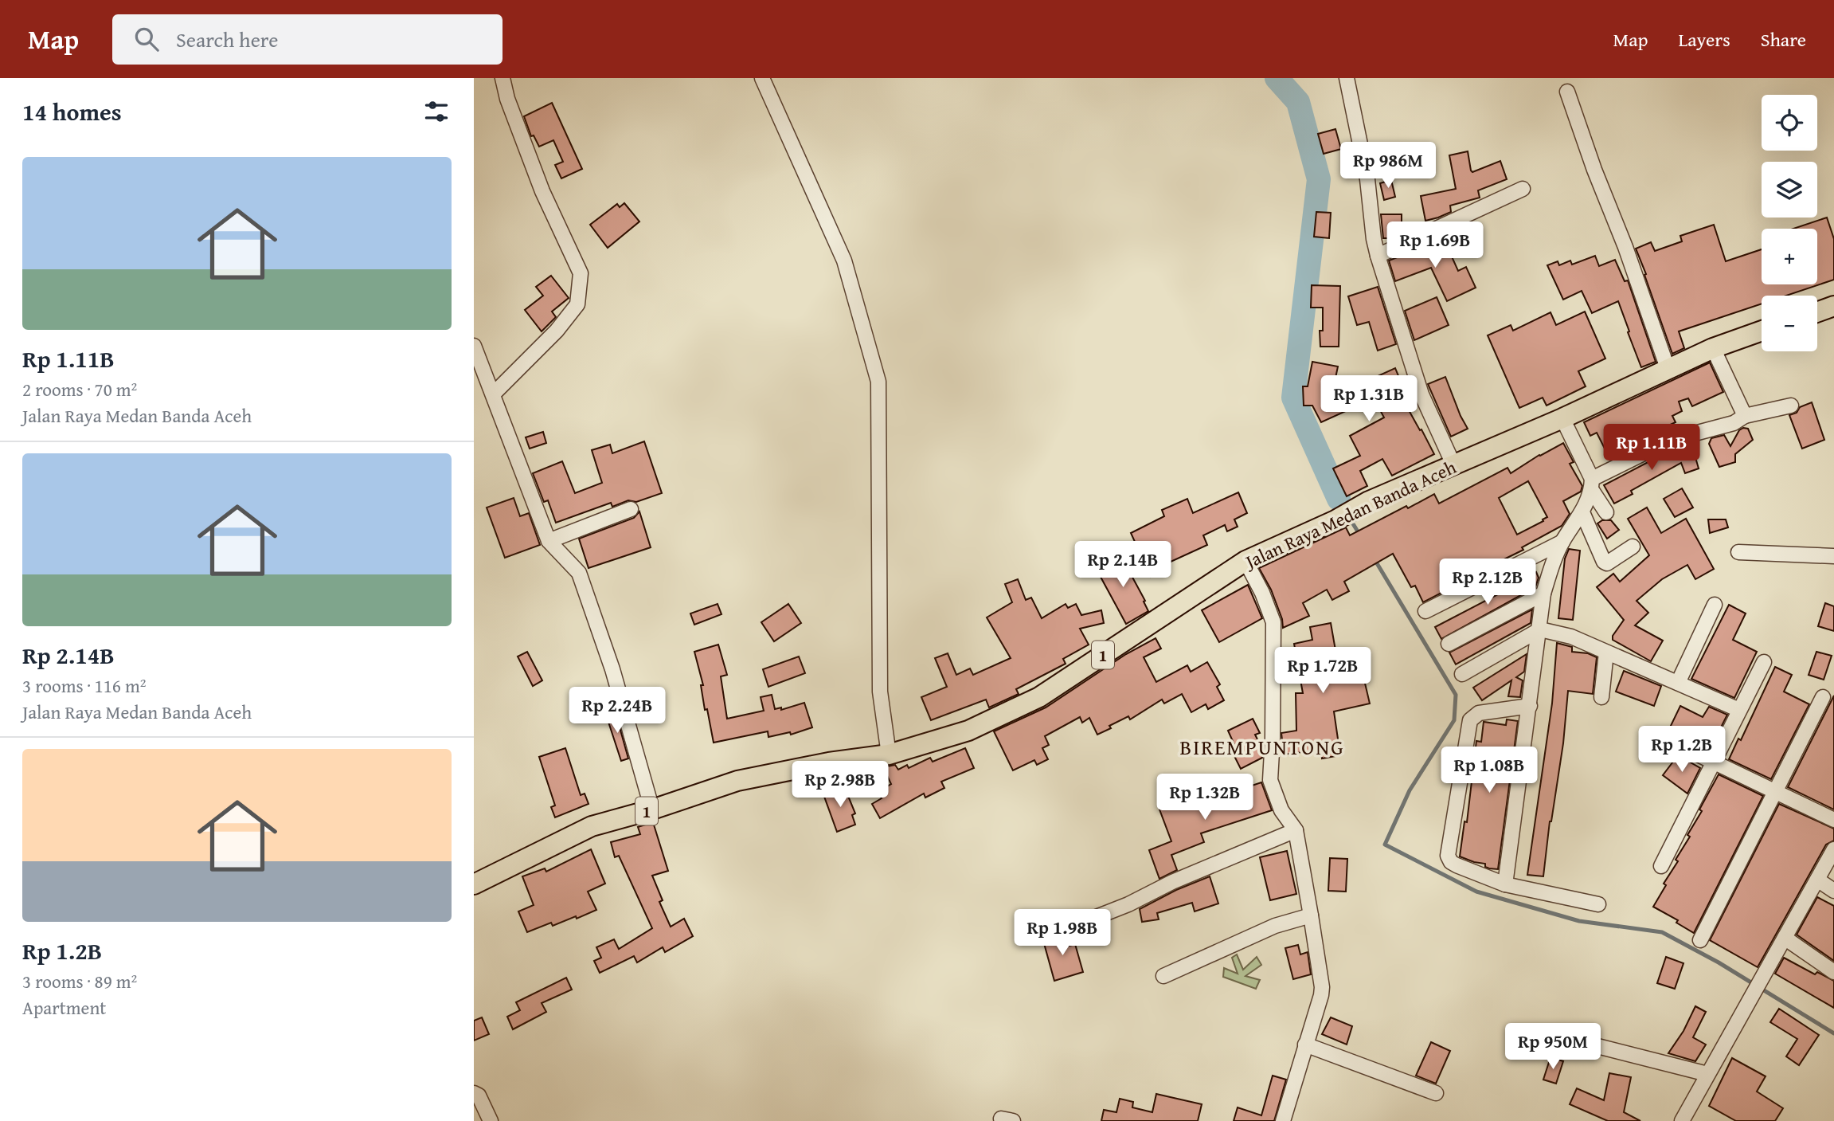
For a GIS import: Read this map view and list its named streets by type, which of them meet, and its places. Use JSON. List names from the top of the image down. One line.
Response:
{"streets":{"highway":["Jalan Raya Medan Banda Aceh","1"]},"districts":["BIREMPUNTONG"],"page":{"header":"Map","search":"Search here","nav":["Map","Layers","Share"],"heading":"14 homes","map_buttons":["+","−"],"price":["Rp 986M","Rp 1.69B","Rp 1.31B","Rp 1.11B","Rp 2.14B","Rp 2.12B","Rp 1.72B","Rp 2.24B","Rp 1.2B","Rp 1.08B","Rp 2.98B","Rp 1.32B","Rp 1.98B","Rp 950M"],"list":[{"name":"Rp 1.11B","note":"2 rooms · 70 m² · Jalan Raya Medan Banda Aceh"},{"name":"Rp 2.14B","note":"3 rooms · 116 m² · Jalan Raya Medan Banda Aceh"},{"name":"Rp 1.2B","note":"3 rooms · 89 m² · Apartment"}]}}
